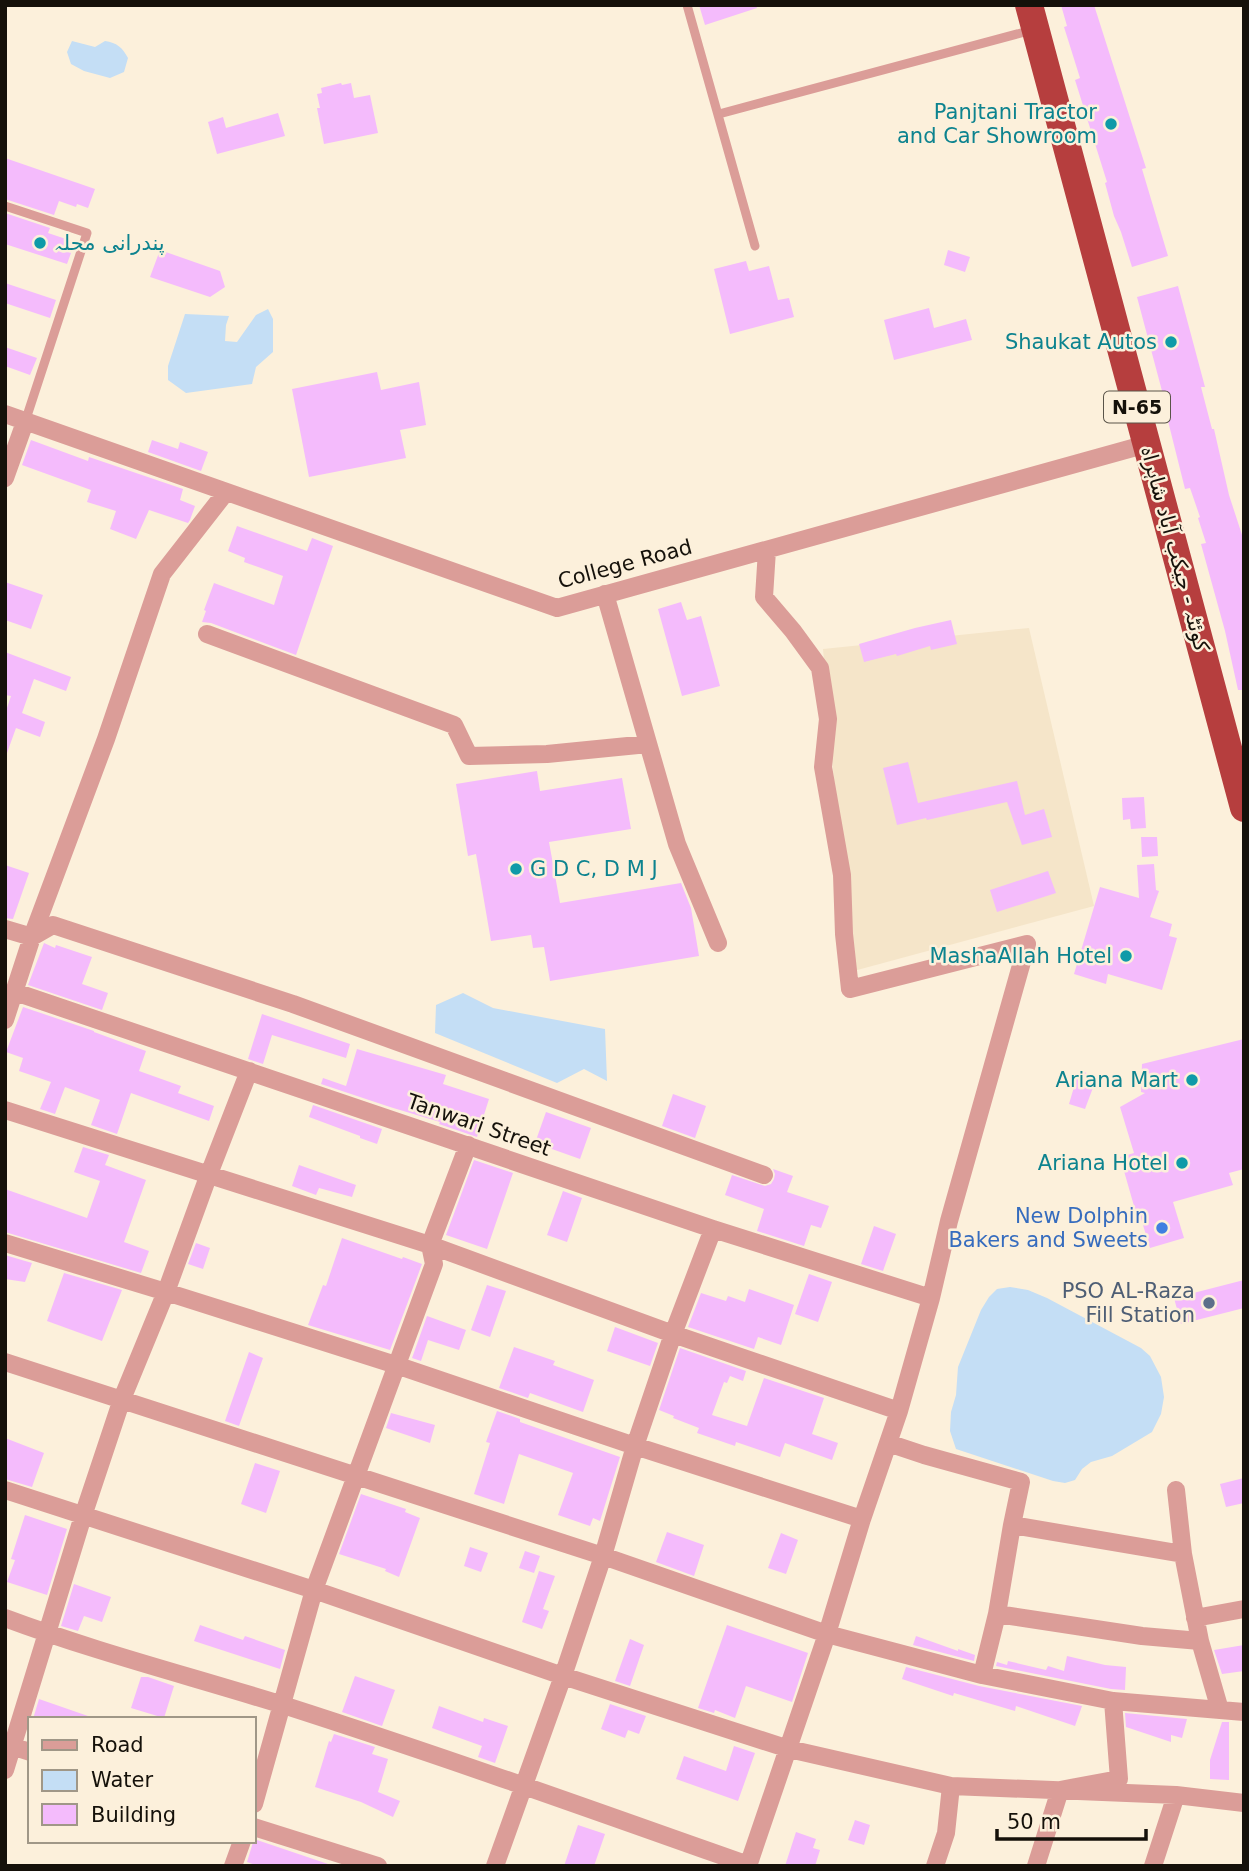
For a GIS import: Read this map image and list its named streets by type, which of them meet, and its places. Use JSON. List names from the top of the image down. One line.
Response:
{"streets":{"highway":["N-65","کوئٹہ - جیکب آباد شاہراہ"],"street":["College Road","Tanwari Street"]},"crossings":[["کوئٹہ - جیکب آباد شاہراہ","College Road"]],"places":["Panjtani Tractor and Car Showroom","پندرانی محلہ","Shaukat Autos","G D C, D M J","MashaAllah Hotel","Ariana Mart","Ariana Hotel","New Dolphin Bakers and Sweets","PSO AL-Raza Fill Station"],"legend":["Road","Water","Building"],"scale_bar":"50 m"}
